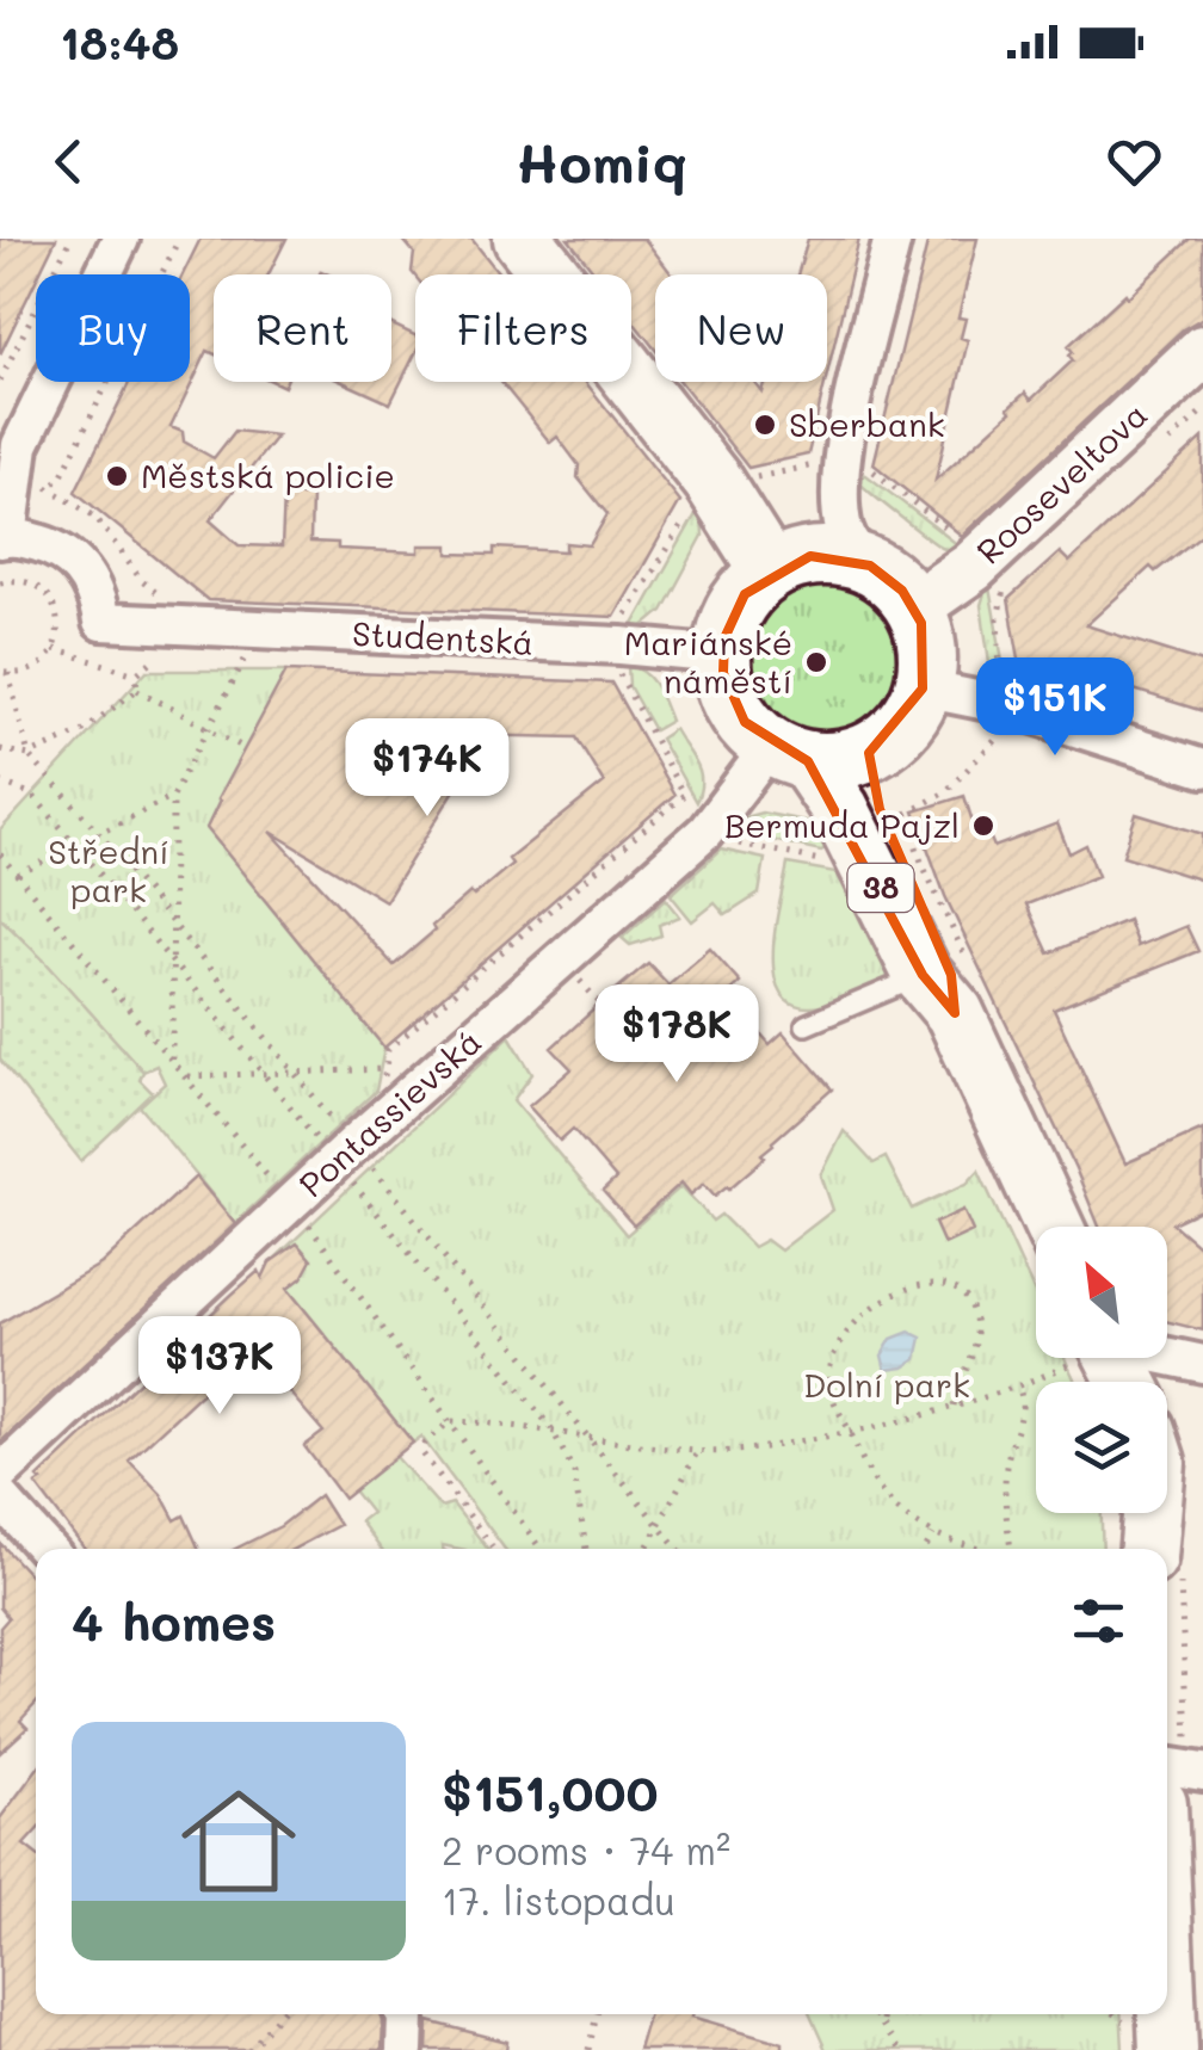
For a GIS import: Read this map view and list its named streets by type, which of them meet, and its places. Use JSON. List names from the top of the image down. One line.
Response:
{"streets":{"main road":["Rooseveltova","38"],"street":["Studentská","Pontassievská"]},"crossings":[["Rooseveltova","Studentská"],["Rooseveltova","38"],["Rooseveltova","Pontassievská"],["Studentská","38"],["Studentská","Pontassievská"],["38","Pontassievská"]],"parks":["Střední park","Dolní park"],"places":["Sberbank","Městská policie","Mariánské náměstí","Bermuda Pajzl"],"north":"top left","page":{"status":"18:48","header":"Homiq","chip":["Buy","Rent","Filters","New"],"price":["$151K","$174K","$178K","$137K"],"heading":"4 homes","list":[{"name":"$151,000","note":"2 rooms · 74 m² · 17. listopadu"}]}}
